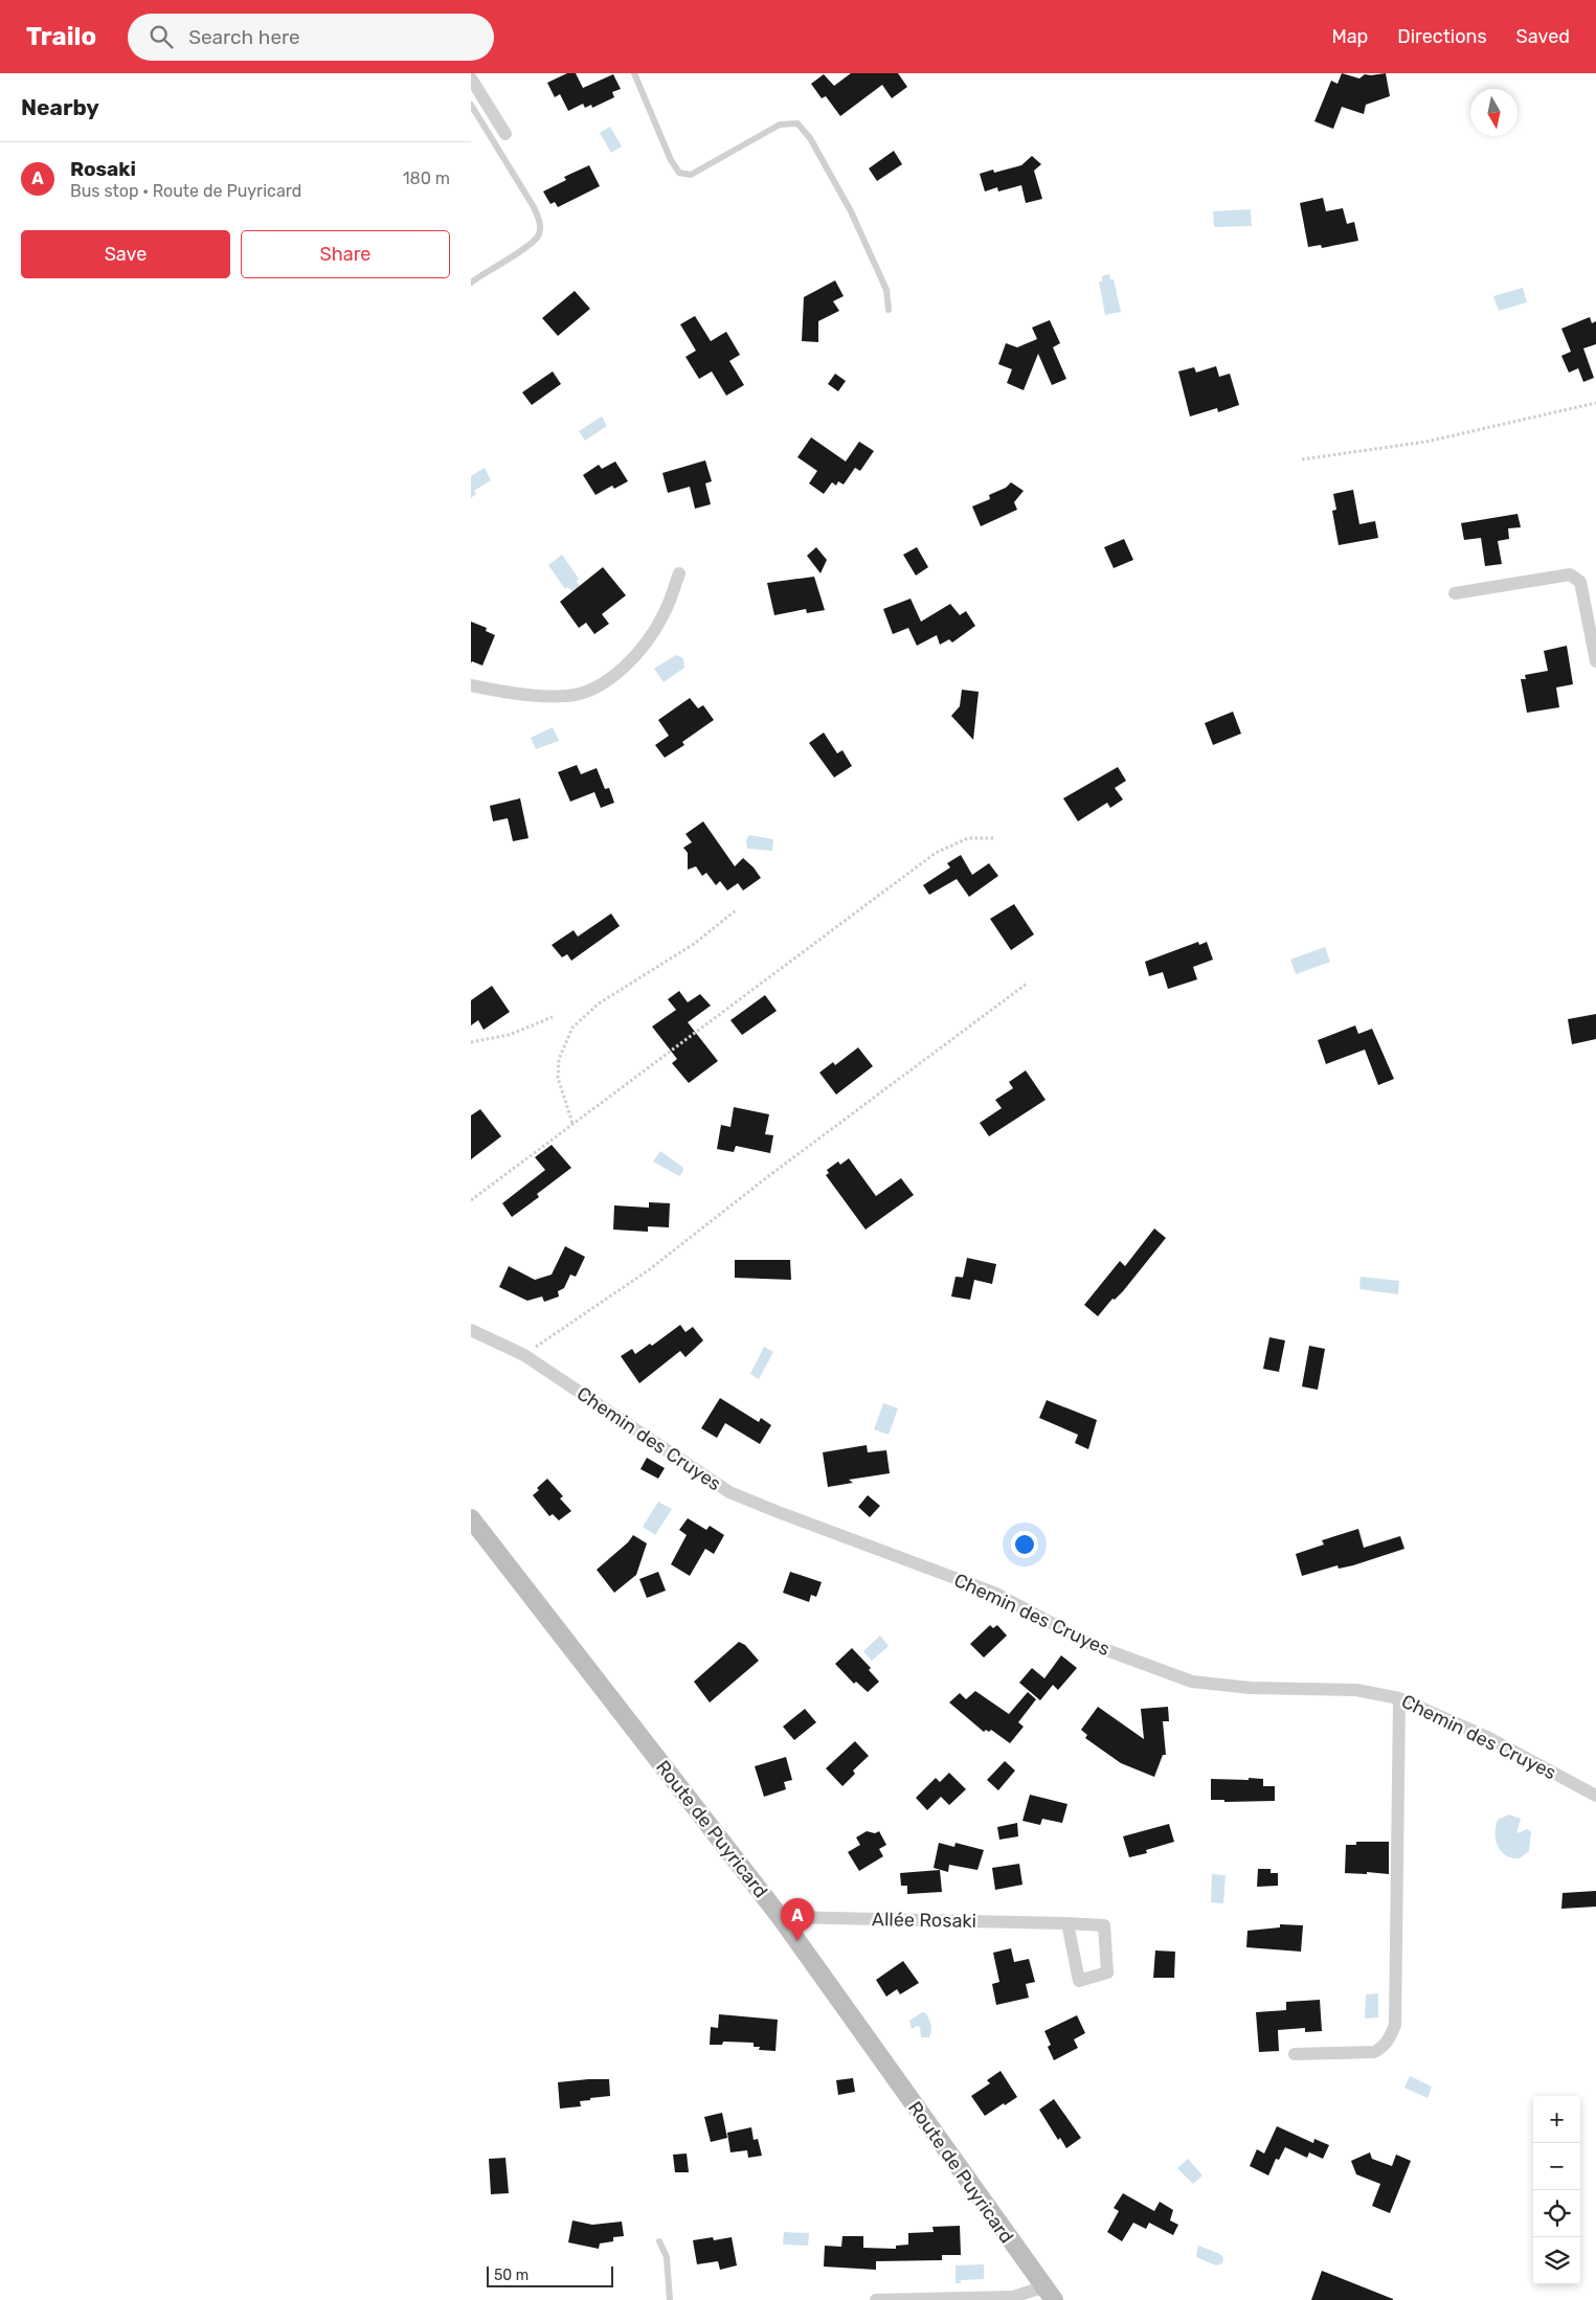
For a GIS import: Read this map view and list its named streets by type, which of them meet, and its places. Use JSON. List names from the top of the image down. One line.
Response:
{"streets":{"main road":["Route de Puyricard"],"street":["Chemin des Cruyes","Allée Rosaki"]},"crossings":[["Route de Puyricard","Allée Rosaki"]],"scale_bar":"50 m","north":"bottom","page":{"header":"Trailo","search":"Search here","nav":["Map","Directions","Saved"],"heading":"Nearby","list":[{"mark":"A","name":"Rosaki","note":"Bus stop · Route de Puyricard","value":"180 m"}],"buttons":["Save","Share"],"pins":"A","map_buttons":["+","−"],"scale":"50 m"}}
